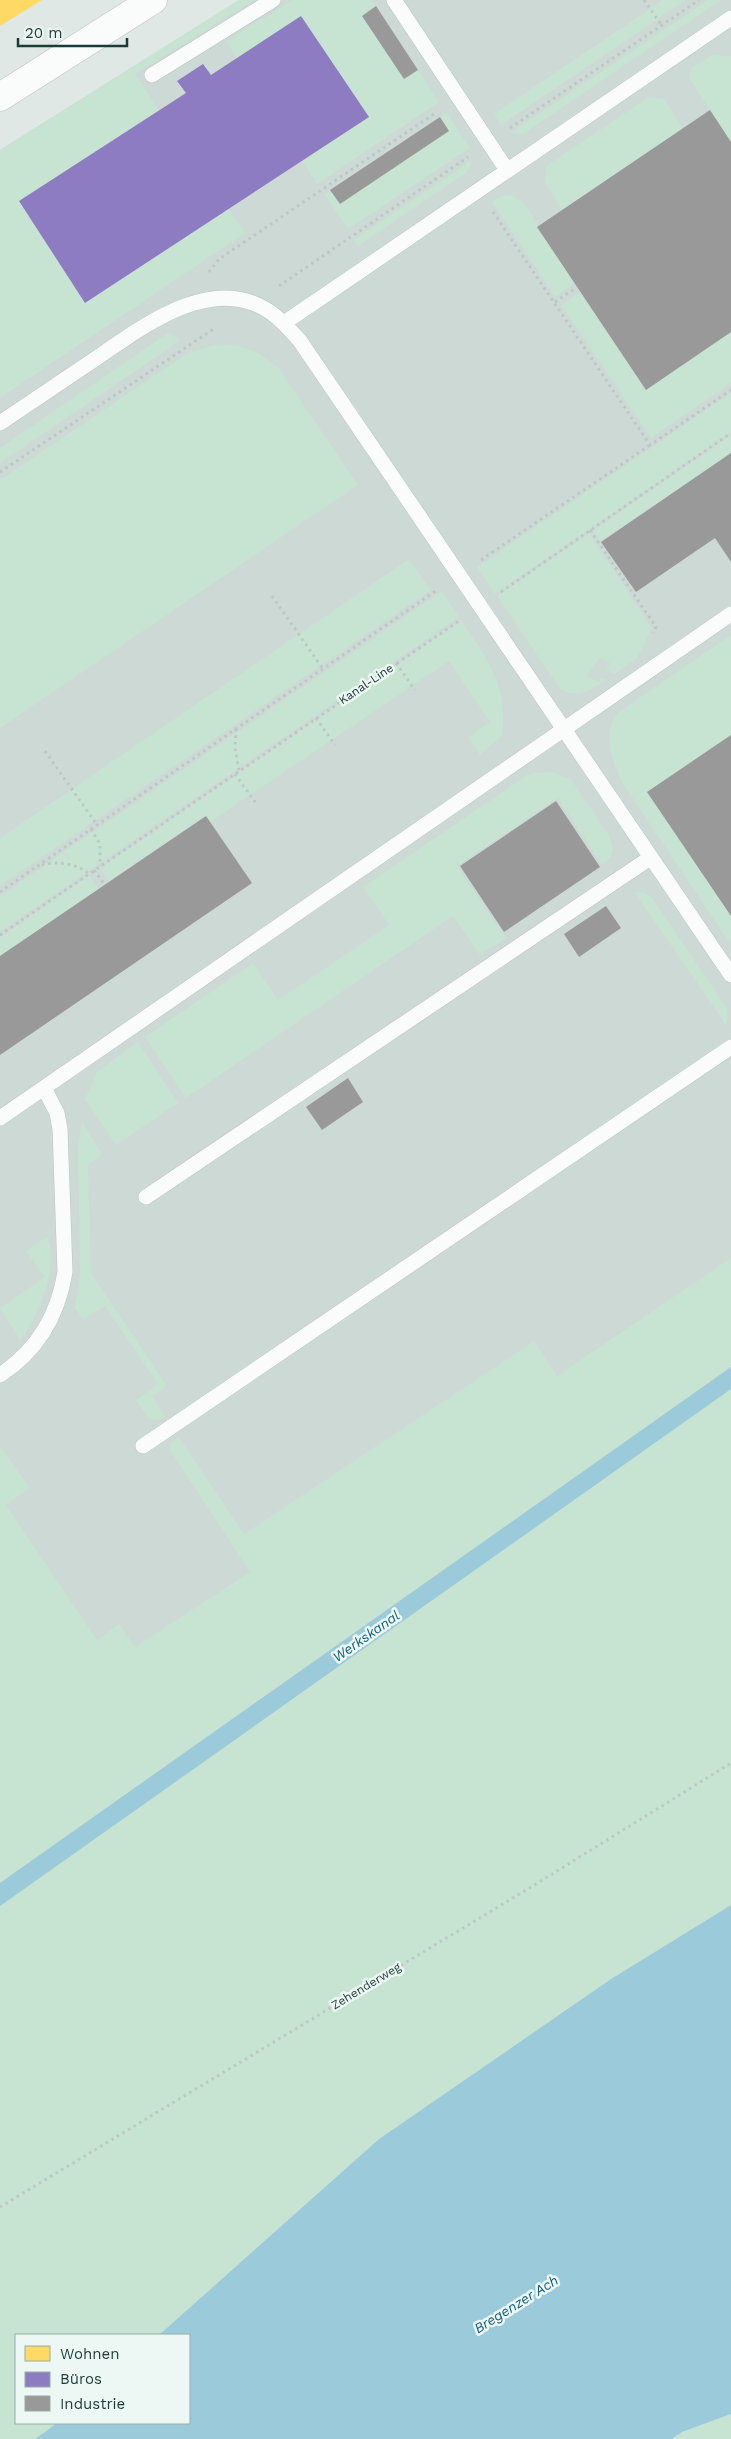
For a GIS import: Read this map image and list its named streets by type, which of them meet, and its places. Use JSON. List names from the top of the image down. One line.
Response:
{"streets":{"path":["Kanal-Line","Zehenderweg"]},"water":["Werkskanal","Bregenzer Ach"],"legend":["Wohnen","Büros","Industrie"],"scale_bar":"20 m"}
